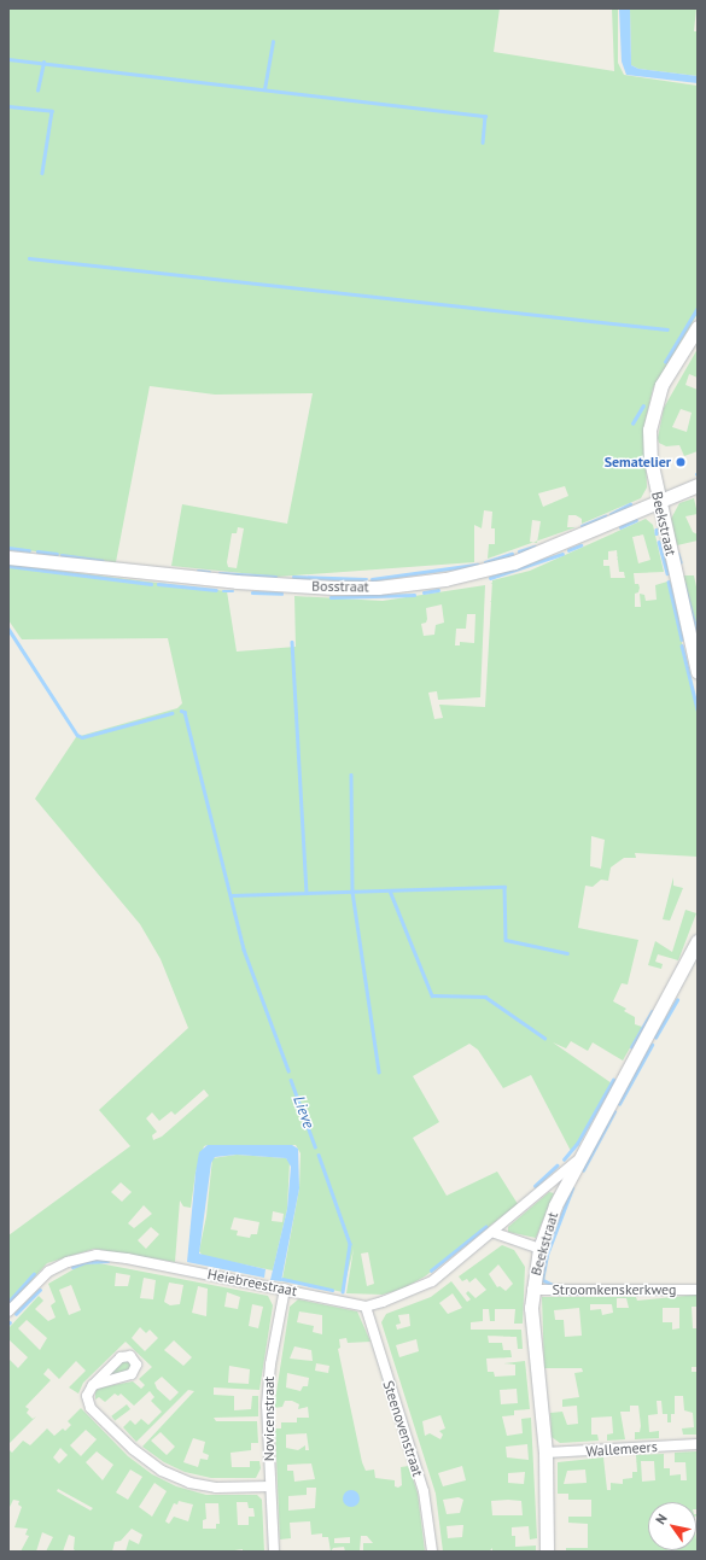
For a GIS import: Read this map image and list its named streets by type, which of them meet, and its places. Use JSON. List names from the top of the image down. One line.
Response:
{"streets":{"street":["Beekstraat","Bosstraat","Heiebreestraat","Stroomkenskerkweg","Novicenstraat","Steenovenstraat","Wallemeers"]},"crossings":[["Beekstraat","Bosstraat"],["Beekstraat","Stroomkenskerkweg"],["Beekstraat","Wallemeers"],["Heiebreestraat","Novicenstraat"],["Heiebreestraat","Steenovenstraat"]],"water":["Lieve"],"places":["Sematelier"],"north":"top left"}
